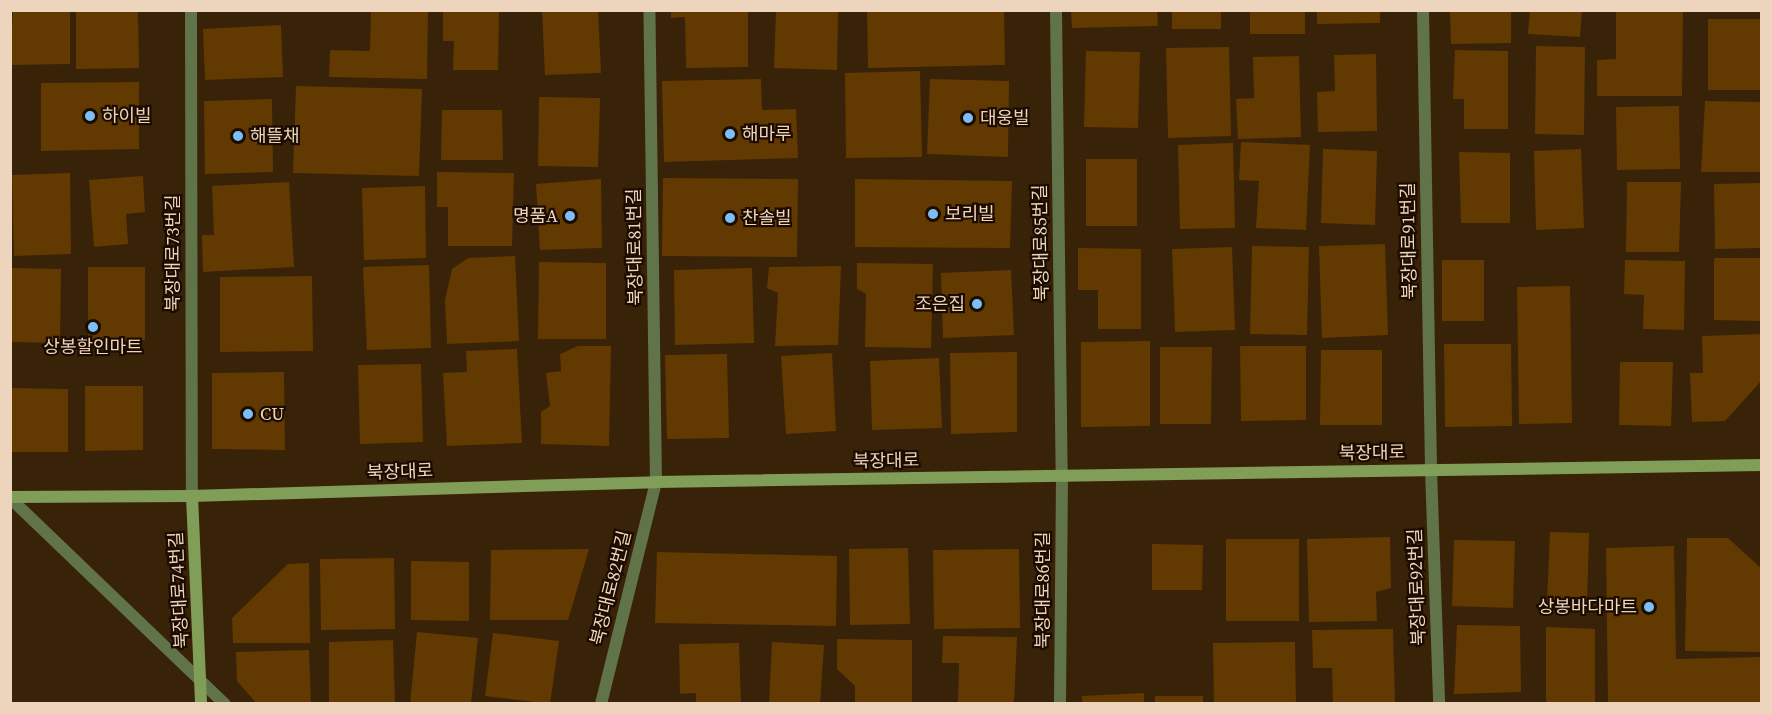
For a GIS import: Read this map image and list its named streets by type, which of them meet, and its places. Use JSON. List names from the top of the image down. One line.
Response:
{"streets":{"street":["북장대로91번길","북장대로85번길","북장대로81번길","북장대로73번길","북장대로","북장대로92번길","북장대로82번길","북장대로74번길","북장대로86번길"]},"crossings":[["북장대로91번길","북장대로"],["북장대로91번길","북장대로92번길"],["북장대로85번길","북장대로"],["북장대로85번길","북장대로86번길"],["북장대로81번길","북장대로"],["북장대로81번길","북장대로82번길"],["북장대로73번길","북장대로"],["북장대로73번길","북장대로74번길"],["북장대로","북장대로92번길"],["북장대로","북장대로82번길"],["북장대로","북장대로74번길"],["북장대로","북장대로86번길"]],"places":["하이빌","대웅빌","해마루","해뜰채","보리빌","명품A","찬솔빌","조은집","상봉할인마트","CU","상봉바다마트"]}
